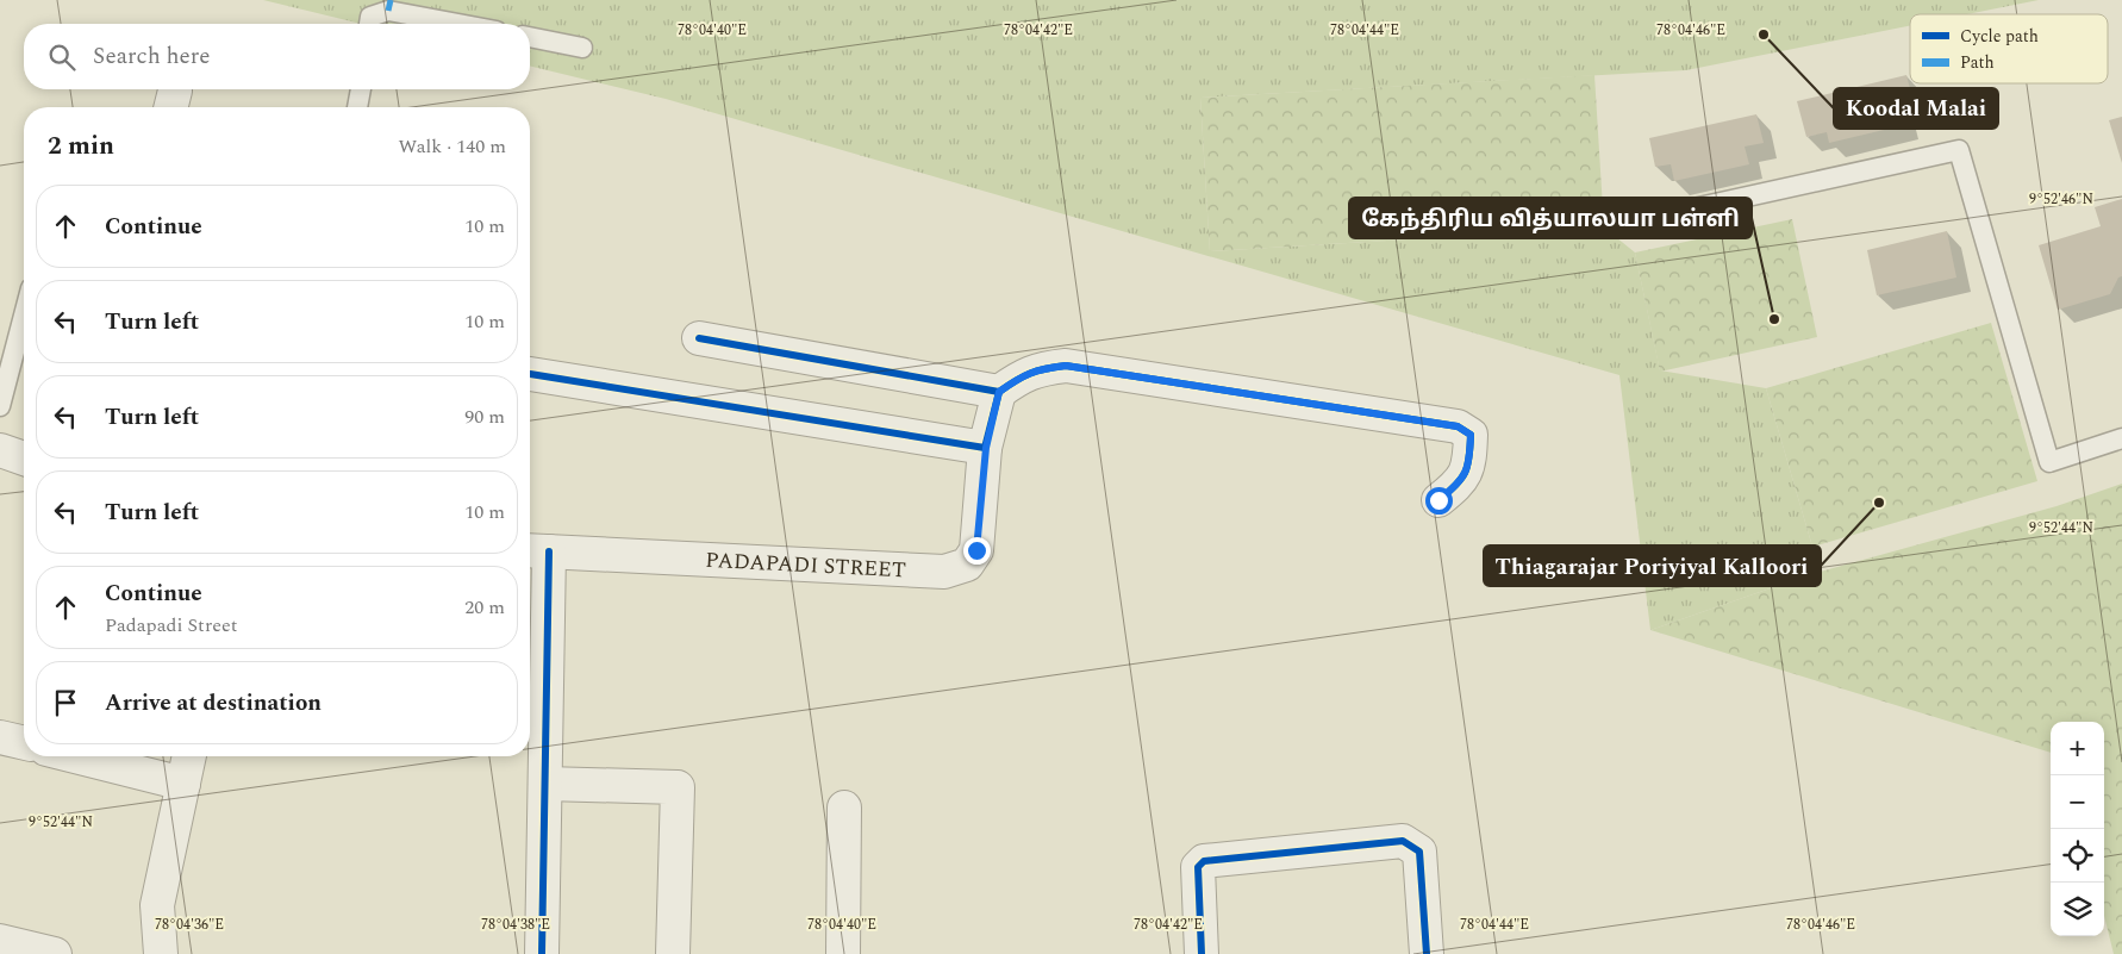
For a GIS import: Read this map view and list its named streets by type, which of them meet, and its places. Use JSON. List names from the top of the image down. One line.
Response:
{"streets":{"street":["PADAPADI STREET"]},"places":["Koodal Malai","கேந்திரிய வித்யாலயா பள்ளி","Thiagarajar Poriyiyal Kalloori"],"legend":["Cycle path","Path"],"page":{"search":"Search here","heading":["2 min","Walk · 140 m"],"list":[["Continue","10 m"],["Turn left","10 m"],["Turn left","90 m"],["Turn left","10 m"],["Continue","Padapadi Street","20 m"],"Arrive at destination"],"map_buttons":["+","−"]},"coordinates":["78°04'40\"E","78°04'42\"E","78°04'44\"E","78°04'46\"E","9°52'46\"N","9°52'44\"N","78°04'36\"E","78°04'38\"E"]}
